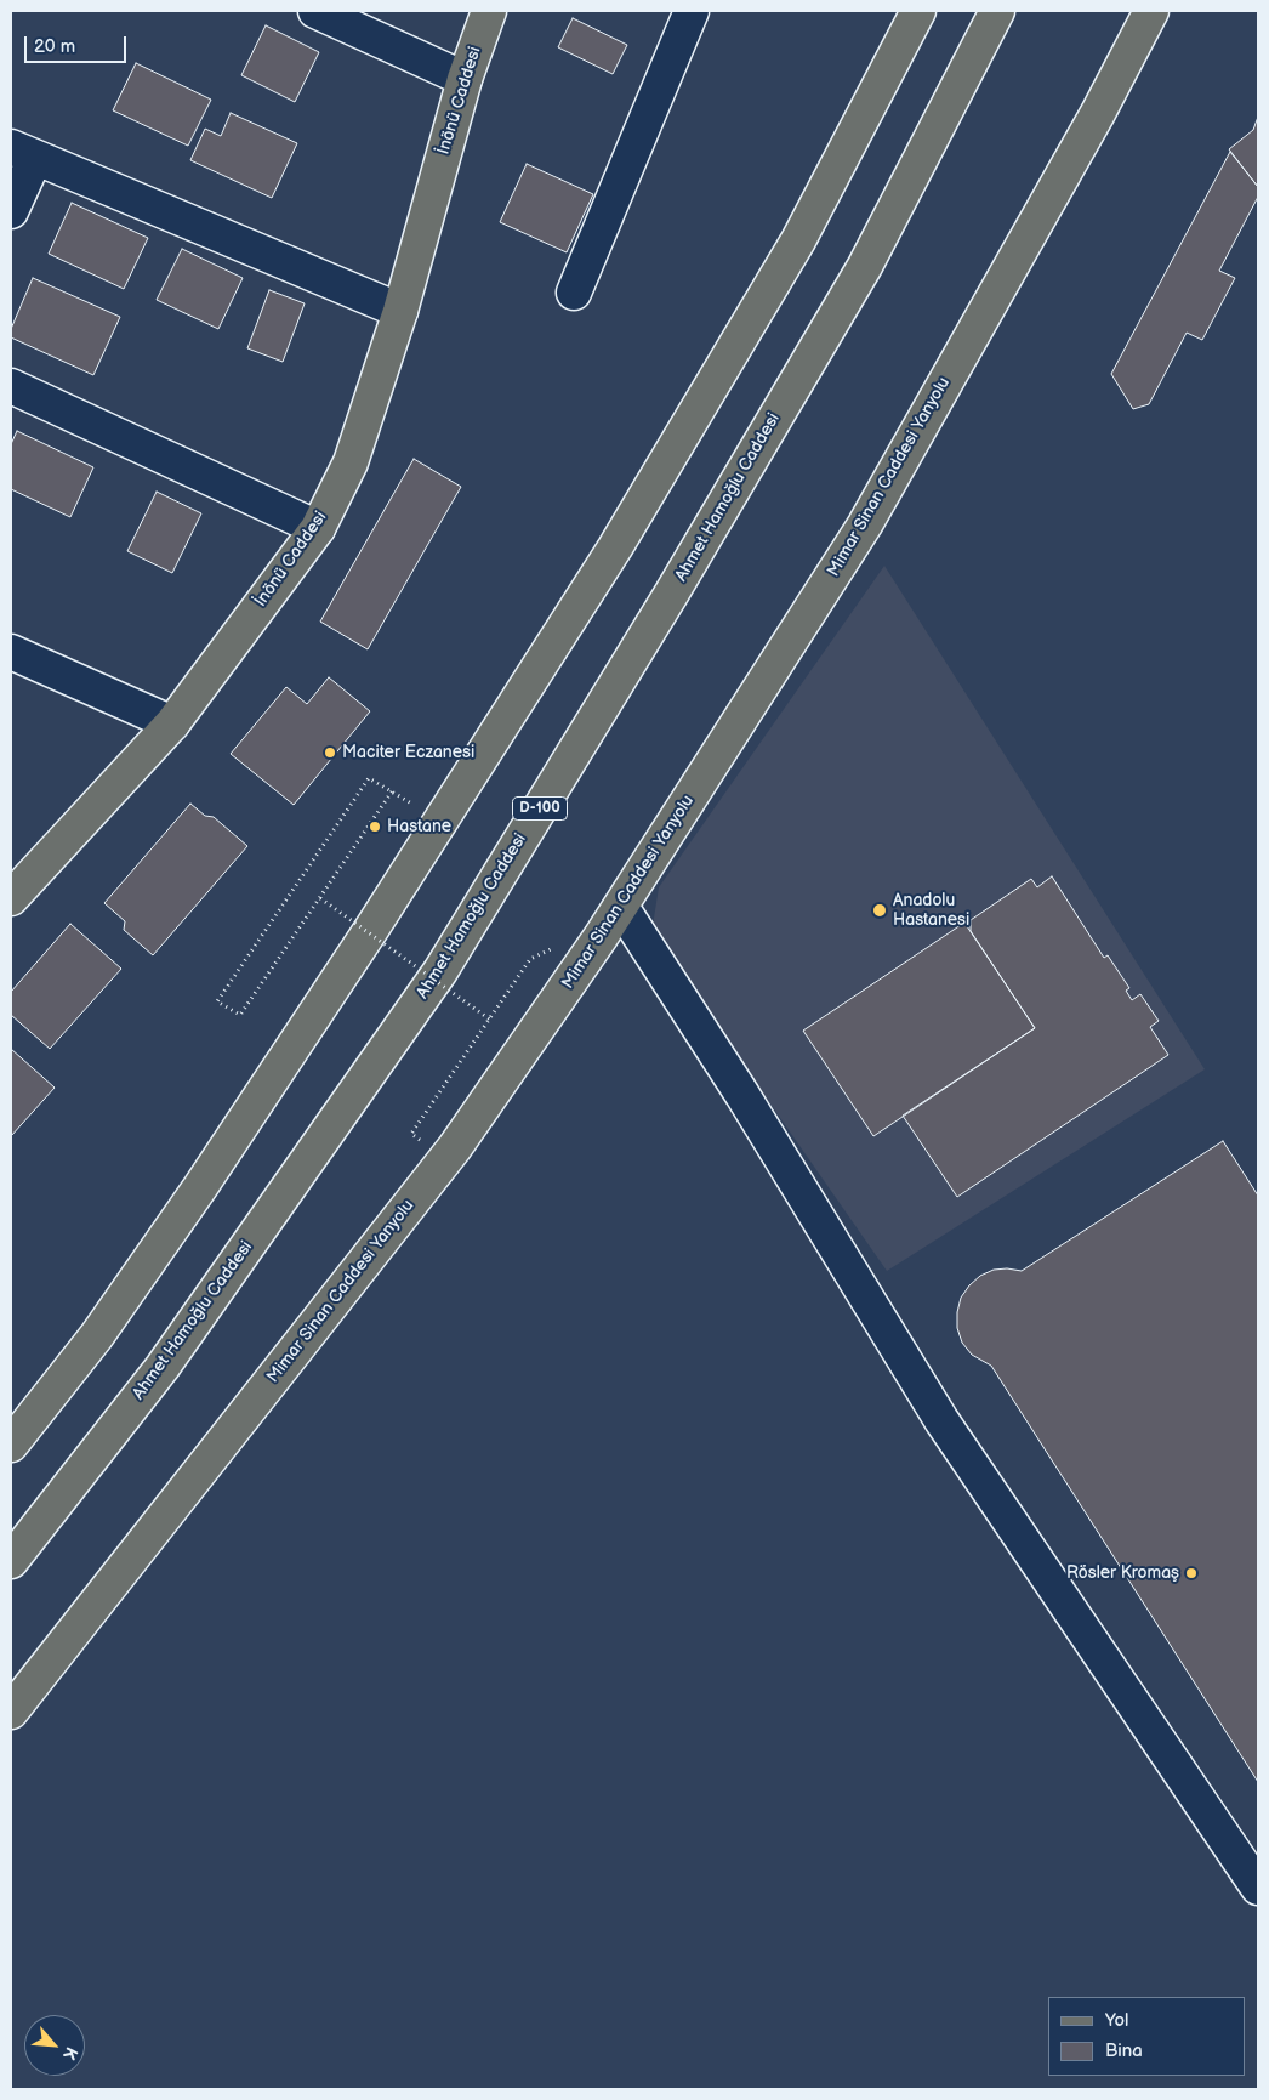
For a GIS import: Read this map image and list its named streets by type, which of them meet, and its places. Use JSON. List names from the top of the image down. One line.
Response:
{"streets":{"main road":["İnönü Caddesi","Mimar Sinan Caddesi Yanyolu","Ahmet Hamoğlu Caddesi","D-100"]},"places":["Maciter Eczanesi","Hastane","Anadolu Hastanesi","Rösler Kromaş"],"legend":["Yol","Bina"],"scale_bar":"20 m","north":"bottom right"}
